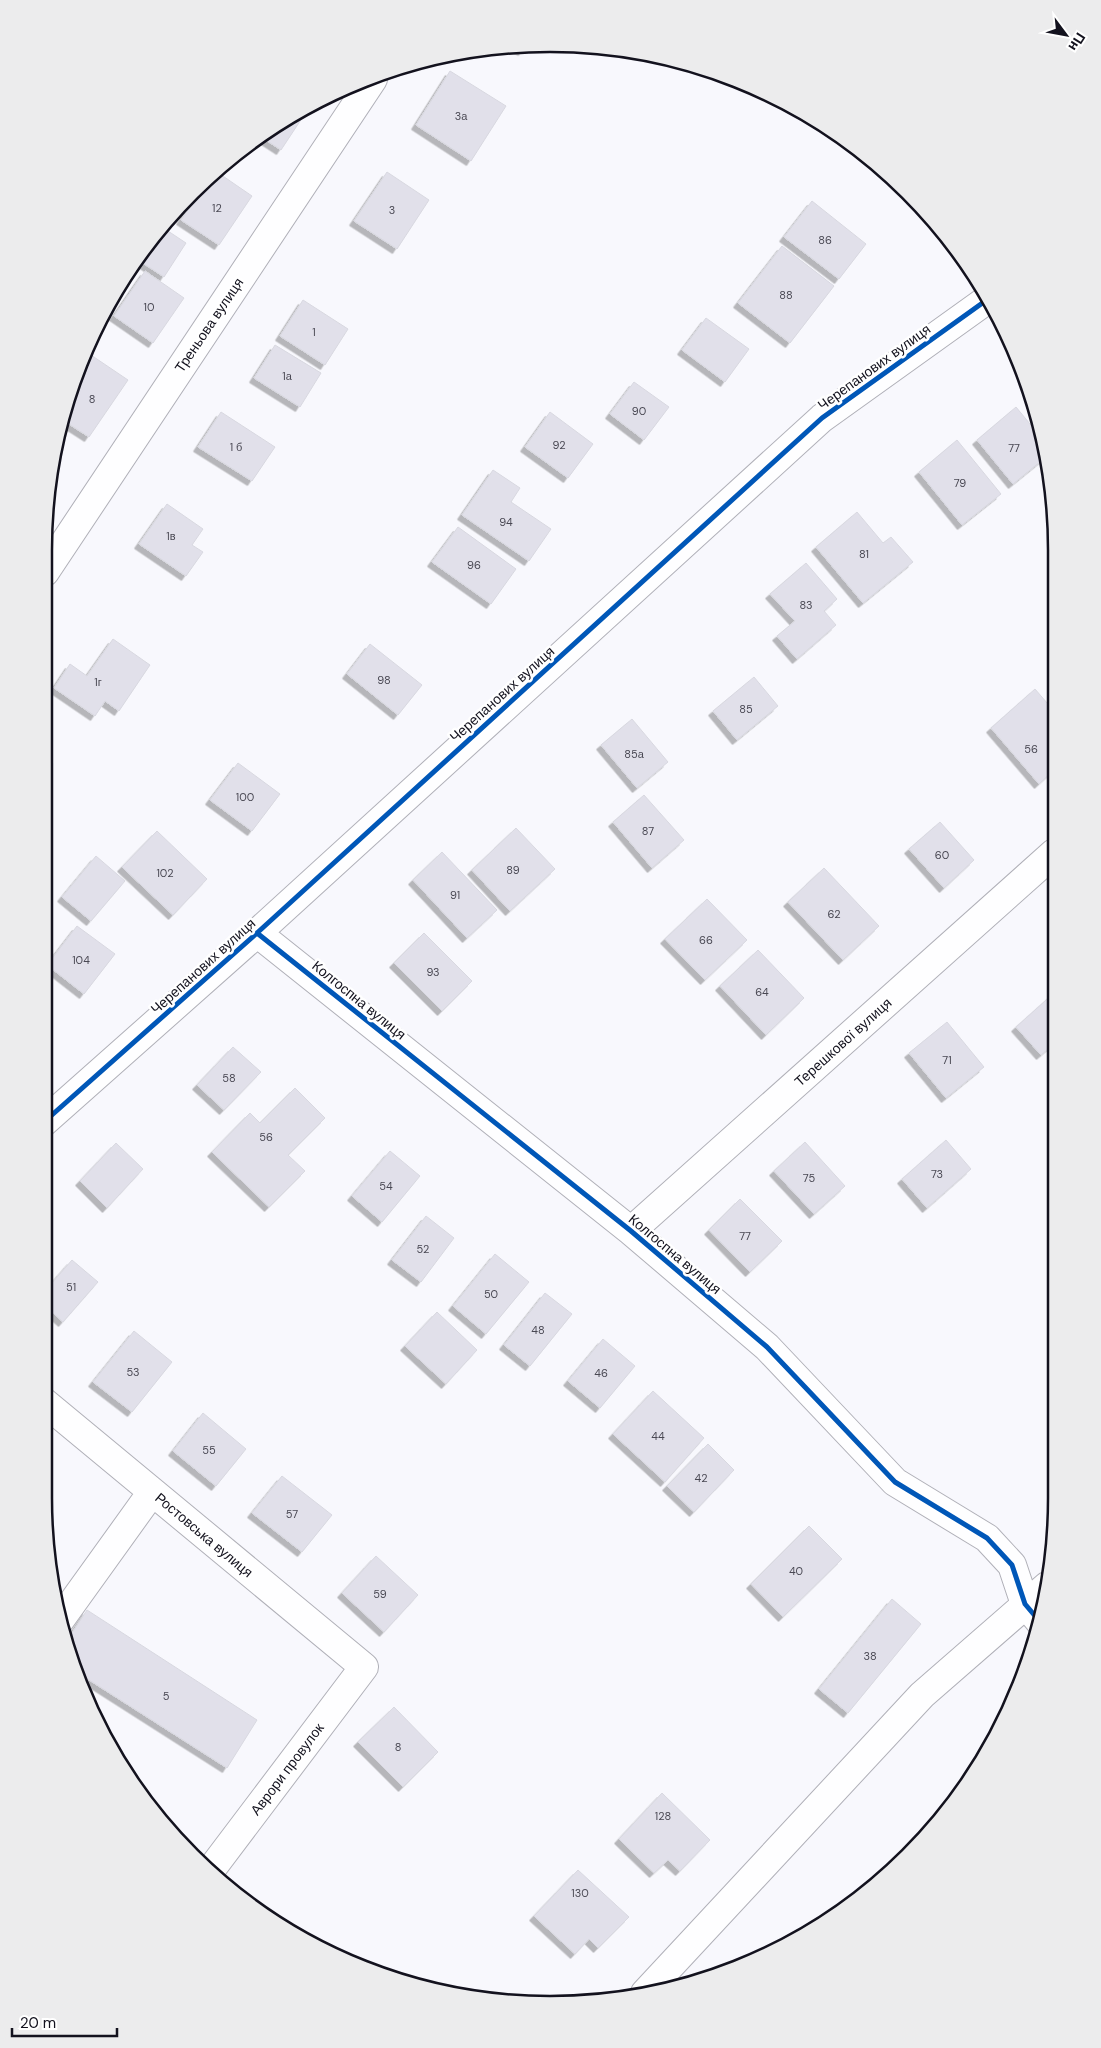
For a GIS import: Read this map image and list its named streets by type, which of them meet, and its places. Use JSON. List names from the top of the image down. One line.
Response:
{"streets":{"street":["Треньова вулиця","Черепанових вулиця","Колгоспна вулиця","Терешкової вулиця","Ростовська вулиця","Аврори провулок"]},"crossings":[["Черепанових вулиця","Колгоспна вулиця"],["Колгоспна вулиця","Терешкової вулиця"],["Ростовська вулиця","Аврори провулок"]],"house_numbers":["3а","12","3","86","88","10","1","1а","8","90","92","1 б","77","79","94","1в","81","96","83","98","1г","85","56","85а","100","87","60","89","102","91","62","66","104","93","64","71","58","56","73","75","54","77","52","51","50","48","53","46","44","55","42","57","40","59","38","5","8","128","130"],"scale_bar":"20 m","north":"bottom right"}
